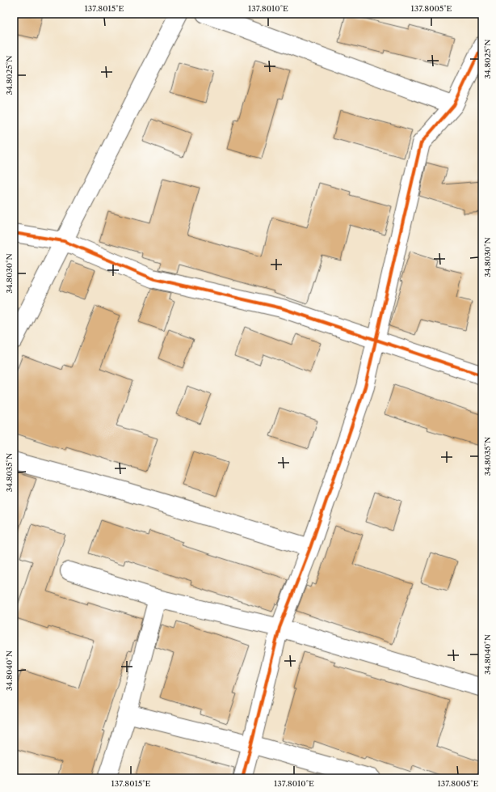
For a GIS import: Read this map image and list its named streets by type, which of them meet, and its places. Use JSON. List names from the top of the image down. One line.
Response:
{"coordinates":["137.8015°E","137.8010°E","137.8005°E","34.8025°N","34.8030°N","34.8035°N","34.8040°N"]}
